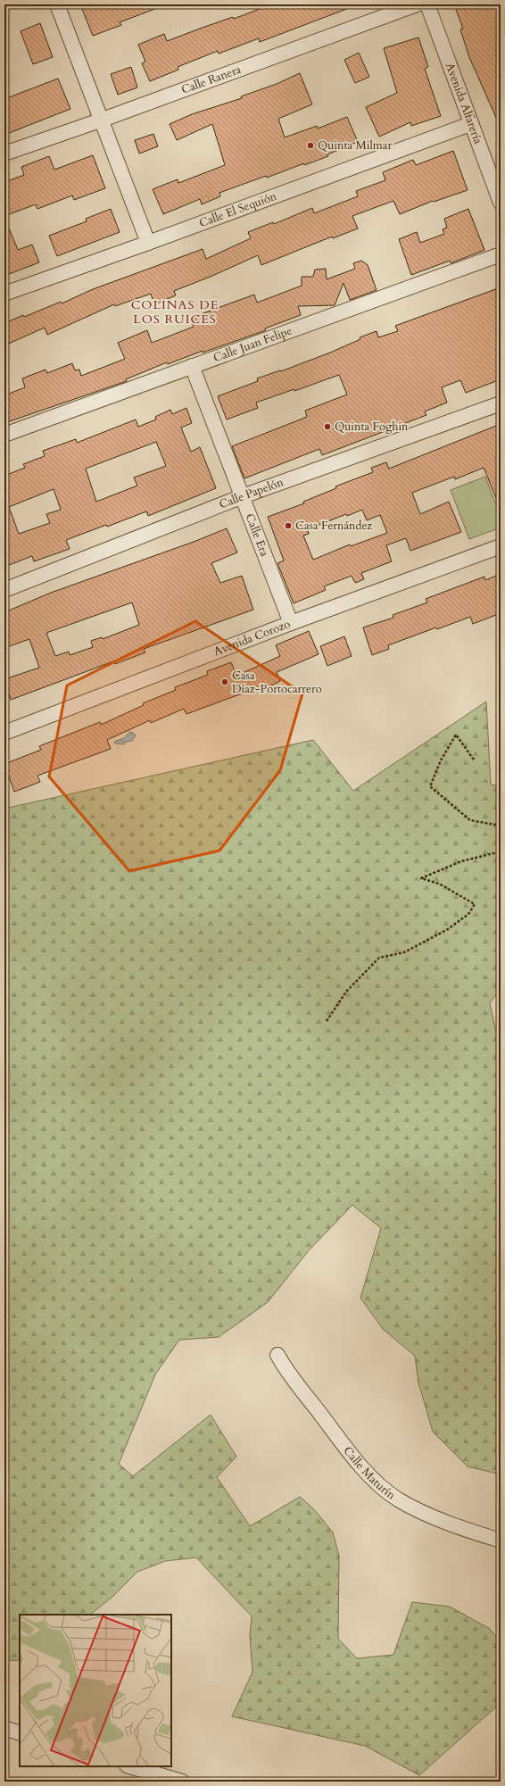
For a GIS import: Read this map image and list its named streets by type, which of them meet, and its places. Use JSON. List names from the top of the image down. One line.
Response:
{"streets":{"street":["Calle Ranera","Avenida Alfarería","Calle El Sequión","Calle Juan Felipe","Calle Papelón","Calle Era","Avenida Corozo","Calle Maturín"]},"crossings":[["Avenida Alfarería","Calle El Sequión"],["Calle Juan Felipe","Calle Era"],["Calle Papelón","Calle Era"],["Calle Era","Avenida Corozo"]],"districts":["COLINAS DE LOS RUICES"],"places":["Quinta Milmar","Quinta Foghin","Casa Fernández","Casa Díaz-Portocarrero"]}
